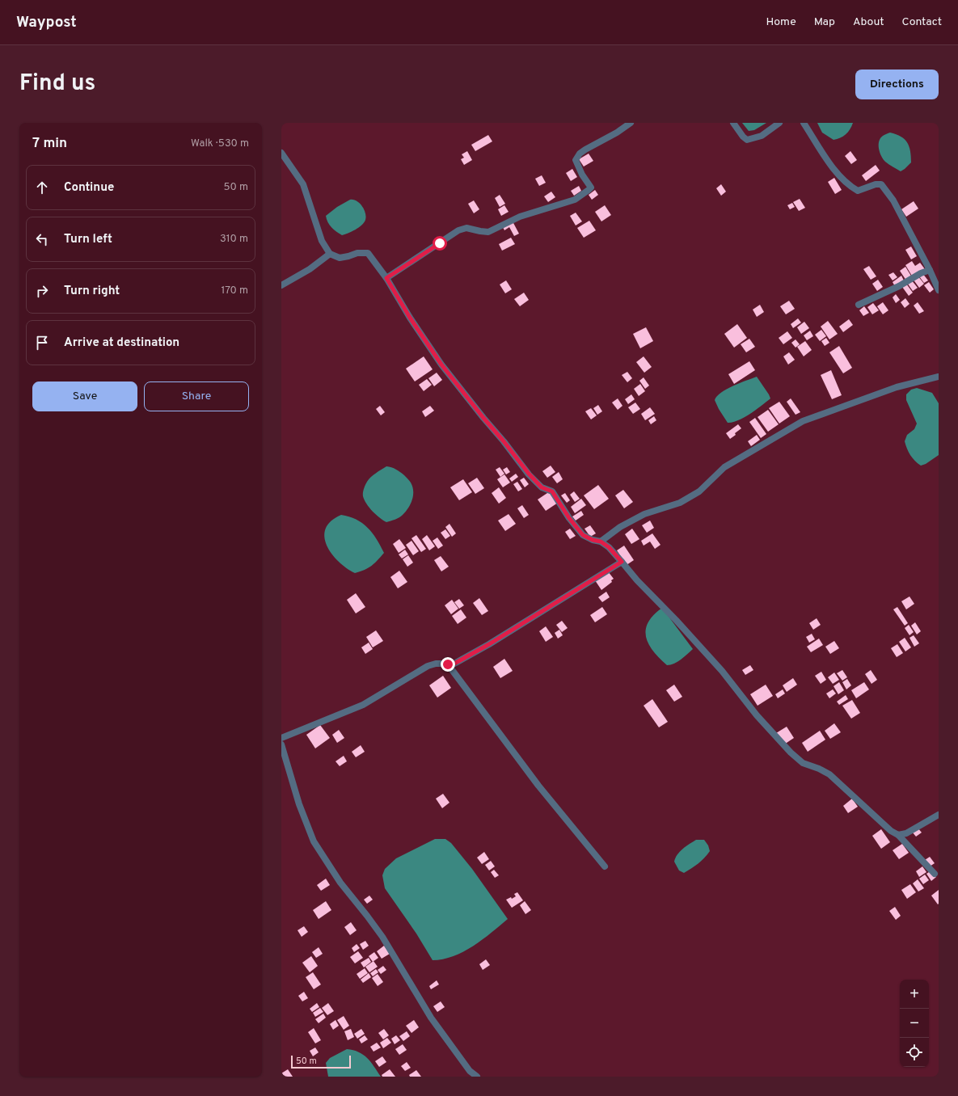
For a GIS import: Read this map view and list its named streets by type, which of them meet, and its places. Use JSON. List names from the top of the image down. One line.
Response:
{"scale_bar":"50 m","page":{"header":"Waypost","nav":["Home","Map","About","Contact"],"title":"Find us","buttons":["Directions",["Save","Share"]],"heading":["7 min","Walk · 530 m"],"list":[["Continue","50 m"],["Turn left","310 m"],["Turn right","170 m"],"Arrive at destination"],"map_buttons":["+","−"],"scale":"50 m"}}
